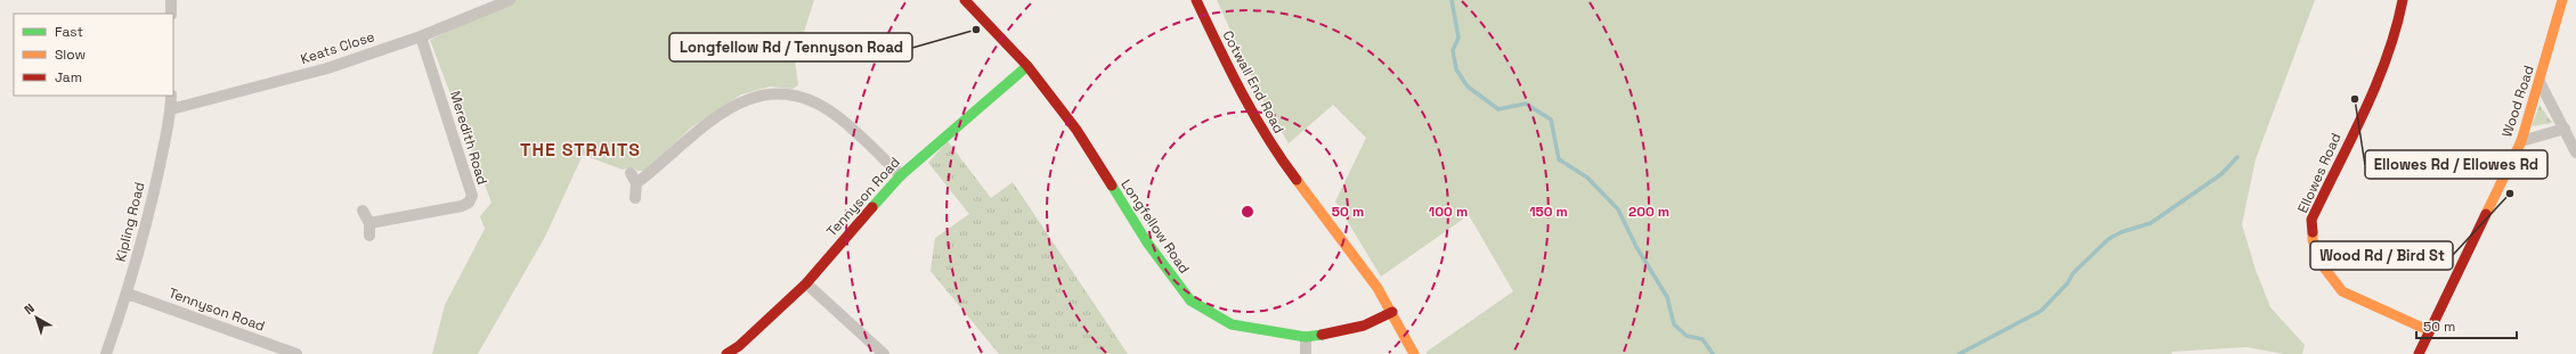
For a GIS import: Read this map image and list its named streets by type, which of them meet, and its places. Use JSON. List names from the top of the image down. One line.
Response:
{"streets":{"street":["Keats Close","Cotwall End Road","Wood Road","Meredith Road","Ellowes Road","Tennyson Road","Kipling Road","Longfellow Road"]},"crossings":[["Keats Close","Meredith Road"],["Keats Close","Kipling Road"],["Cotwall End Road","Longfellow Road"],["Wood Road","Ellowes Road"],["Tennyson Road","Kipling Road"],["Tennyson Road","Longfellow Road"]],"districts":["THE STRAITS"],"places":["Longfellow Rd / Tennyson Road","Ellowes Rd / Ellowes Rd","Wood Rd / Bird St"],"legend":["Fast","Slow","Jam"],"scale_bar":"50 m","north":"top left","rings":["50 m","100 m","150 m","200 m"]}
